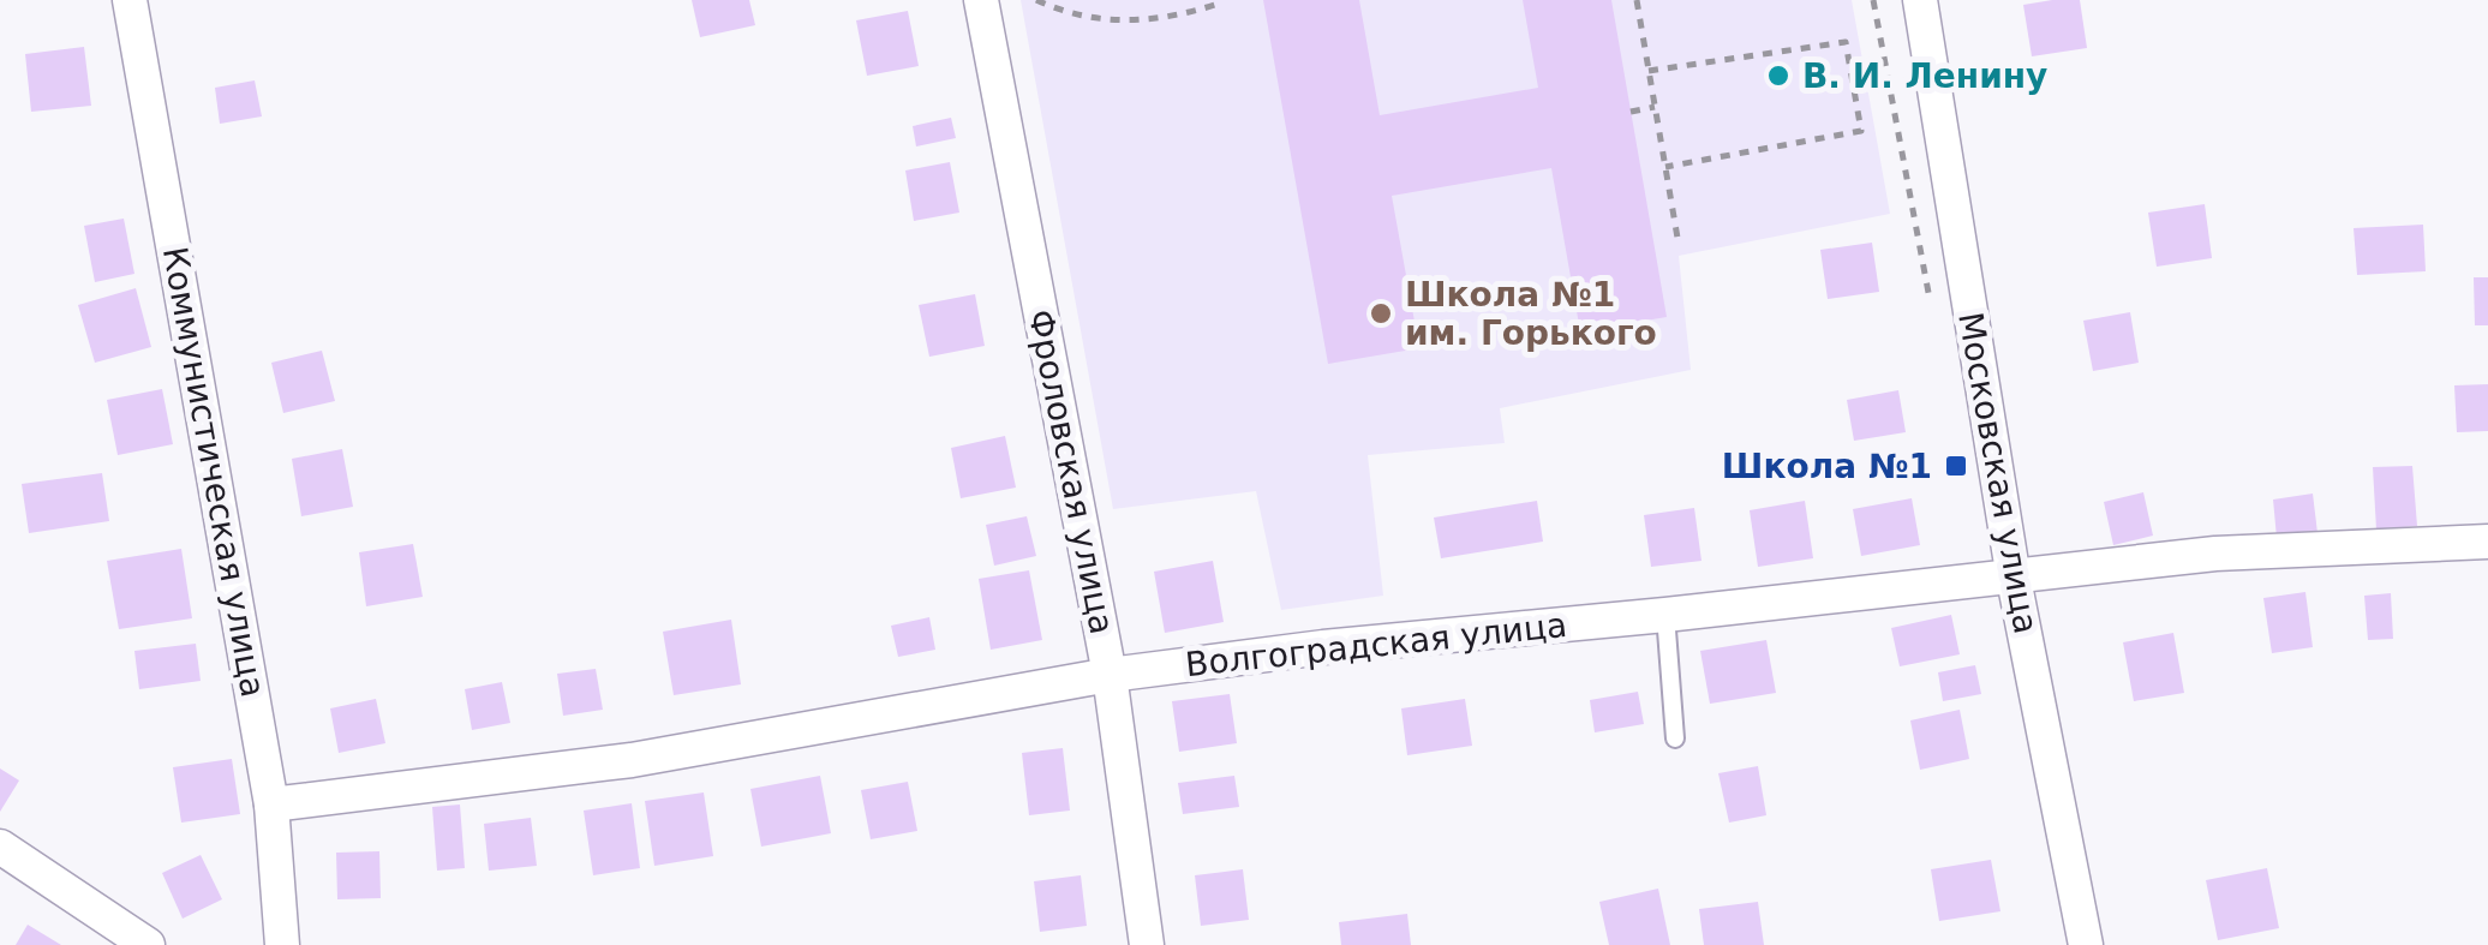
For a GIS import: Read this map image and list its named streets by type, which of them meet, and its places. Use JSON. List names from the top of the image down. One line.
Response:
{"streets":{"street":["Коммунистическая улица","Фроловская улица","Московская улица","Волгоградская улица"]},"crossings":[["Коммунистическая улица","Волгоградская улица"],["Фроловская улица","Волгоградская улица"],["Московская улица","Волгоградская улица"]],"places":{"other":["В. И. Ленину","Школа №1 им. Горького"],"transit":["Школа №1"]}}
